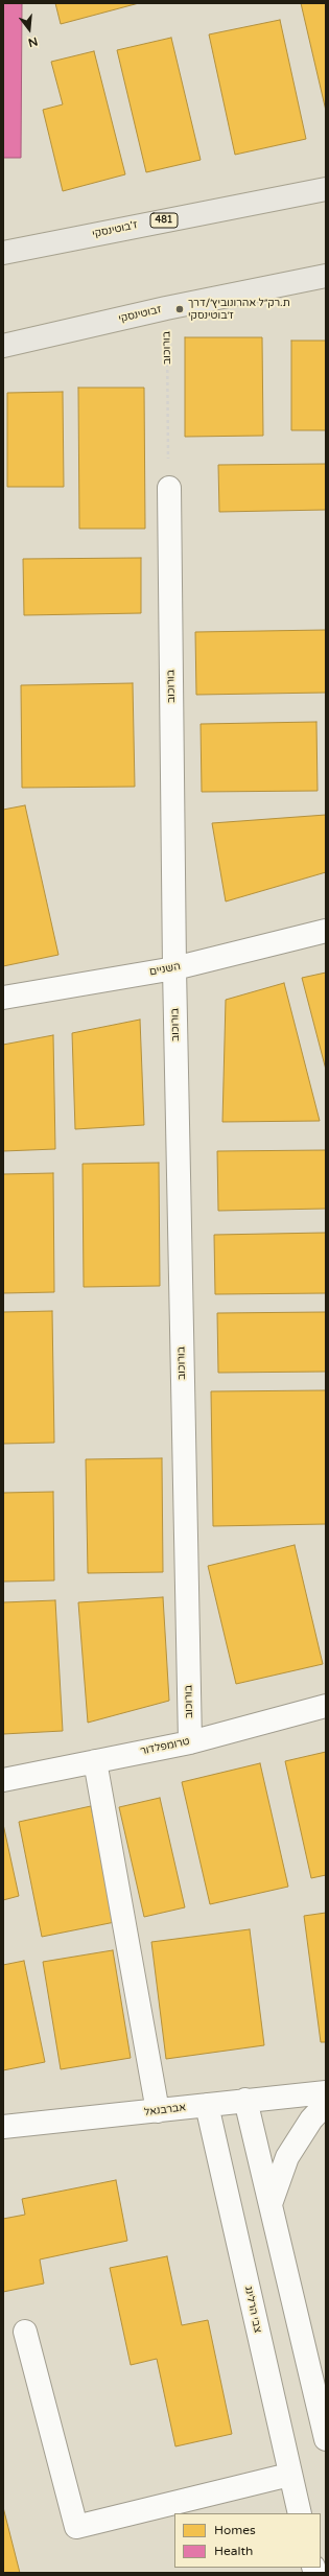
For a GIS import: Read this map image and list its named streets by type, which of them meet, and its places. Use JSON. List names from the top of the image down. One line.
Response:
{"streets":{"main road":["481","ז'בוטינסקי","זבוטינסקי"],"street":["בורוכוב","השניים","טרומפלדור","אברבנאל","צבי הרלינג"]},"crossings":[["זבוטינסקי","בורוכוב"],["בורוכוב","השניים"],["בורוכוב","טרומפלדור"],["אברבנאל","צבי הרלינג"]],"places":["ת.רק״ל אהרונוביץ׳/דרך ז׳בוטינסקי"],"legend":["Homes","Health"],"north":"bottom"}
